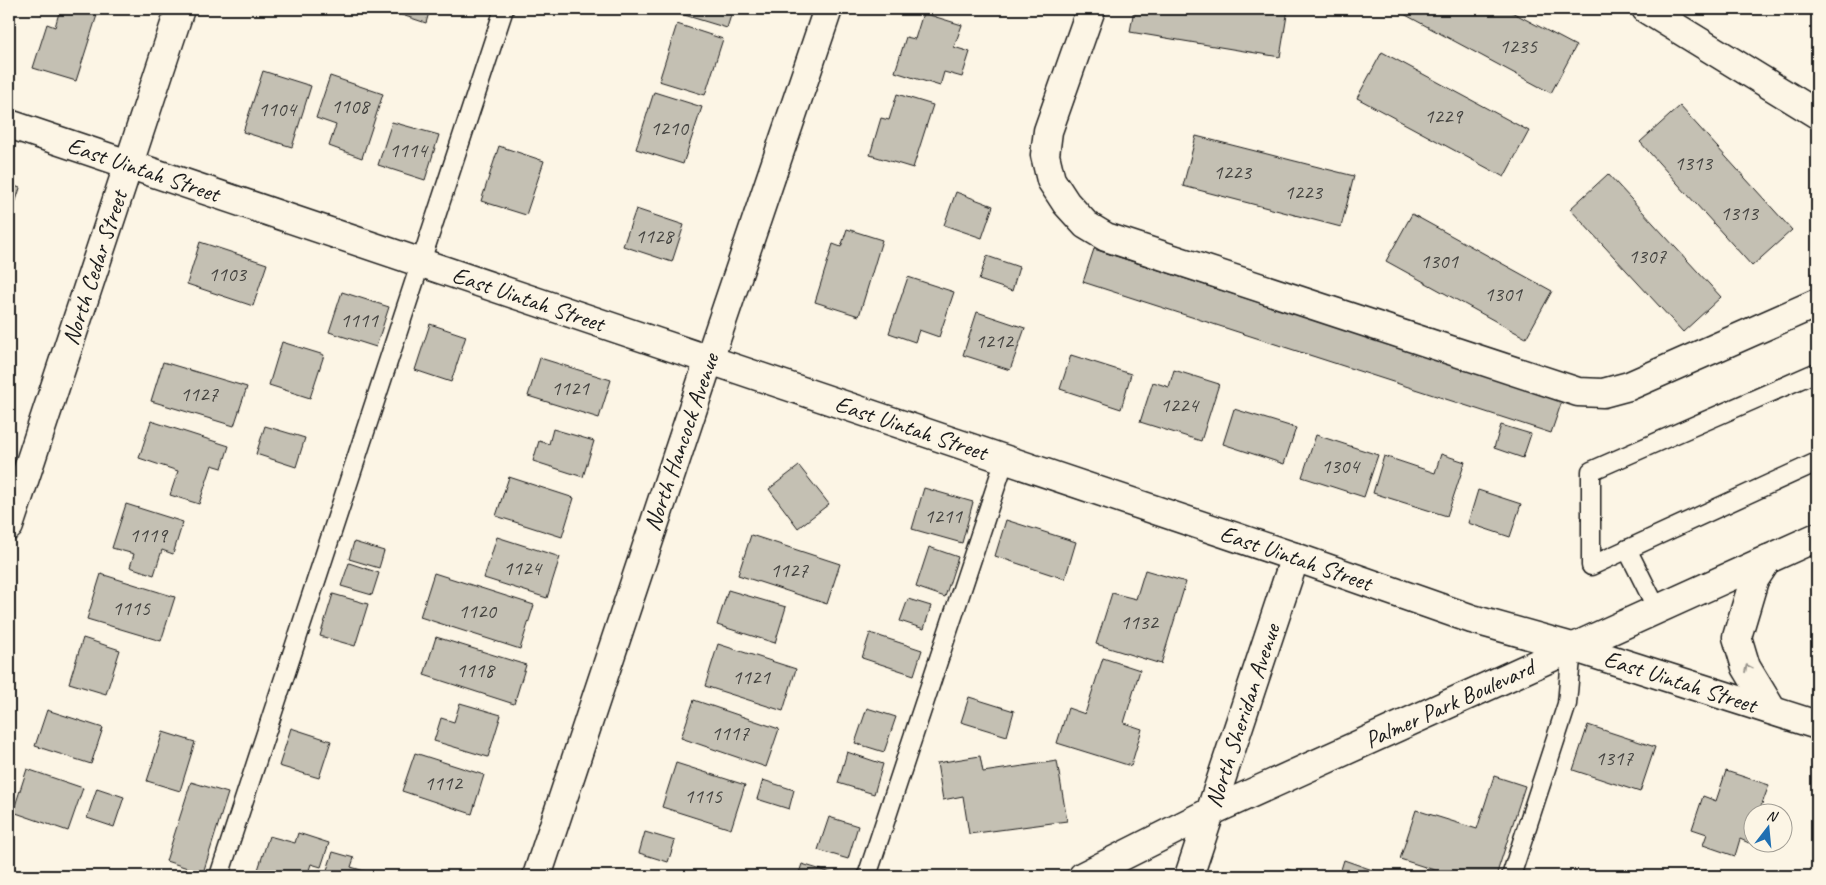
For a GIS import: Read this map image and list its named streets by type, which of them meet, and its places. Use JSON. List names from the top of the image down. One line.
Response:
{"streets":{"main road":["East Uintah Street","North Cedar Street","North Hancock Avenue","Palmer Park Boulevard","North Sheridan Avenue"]},"crossings":[["East Uintah Street","North Cedar Street"],["East Uintah Street","North Hancock Avenue"],["East Uintah Street","Palmer Park Boulevard"],["East Uintah Street","North Sheridan Avenue"],["Palmer Park Boulevard","North Sheridan Avenue"]],"house_numbers":["1235","1108","1104","1229","1210","1114","1313","1223","1223","1313","1128","1307","1301","1103","1301","1111","1212","1121","1127","1224","1304","1211","1119","1124","1127","1115","1120","1132","1118","1121","1117","1317","1112","1115"],"north":"top"}
